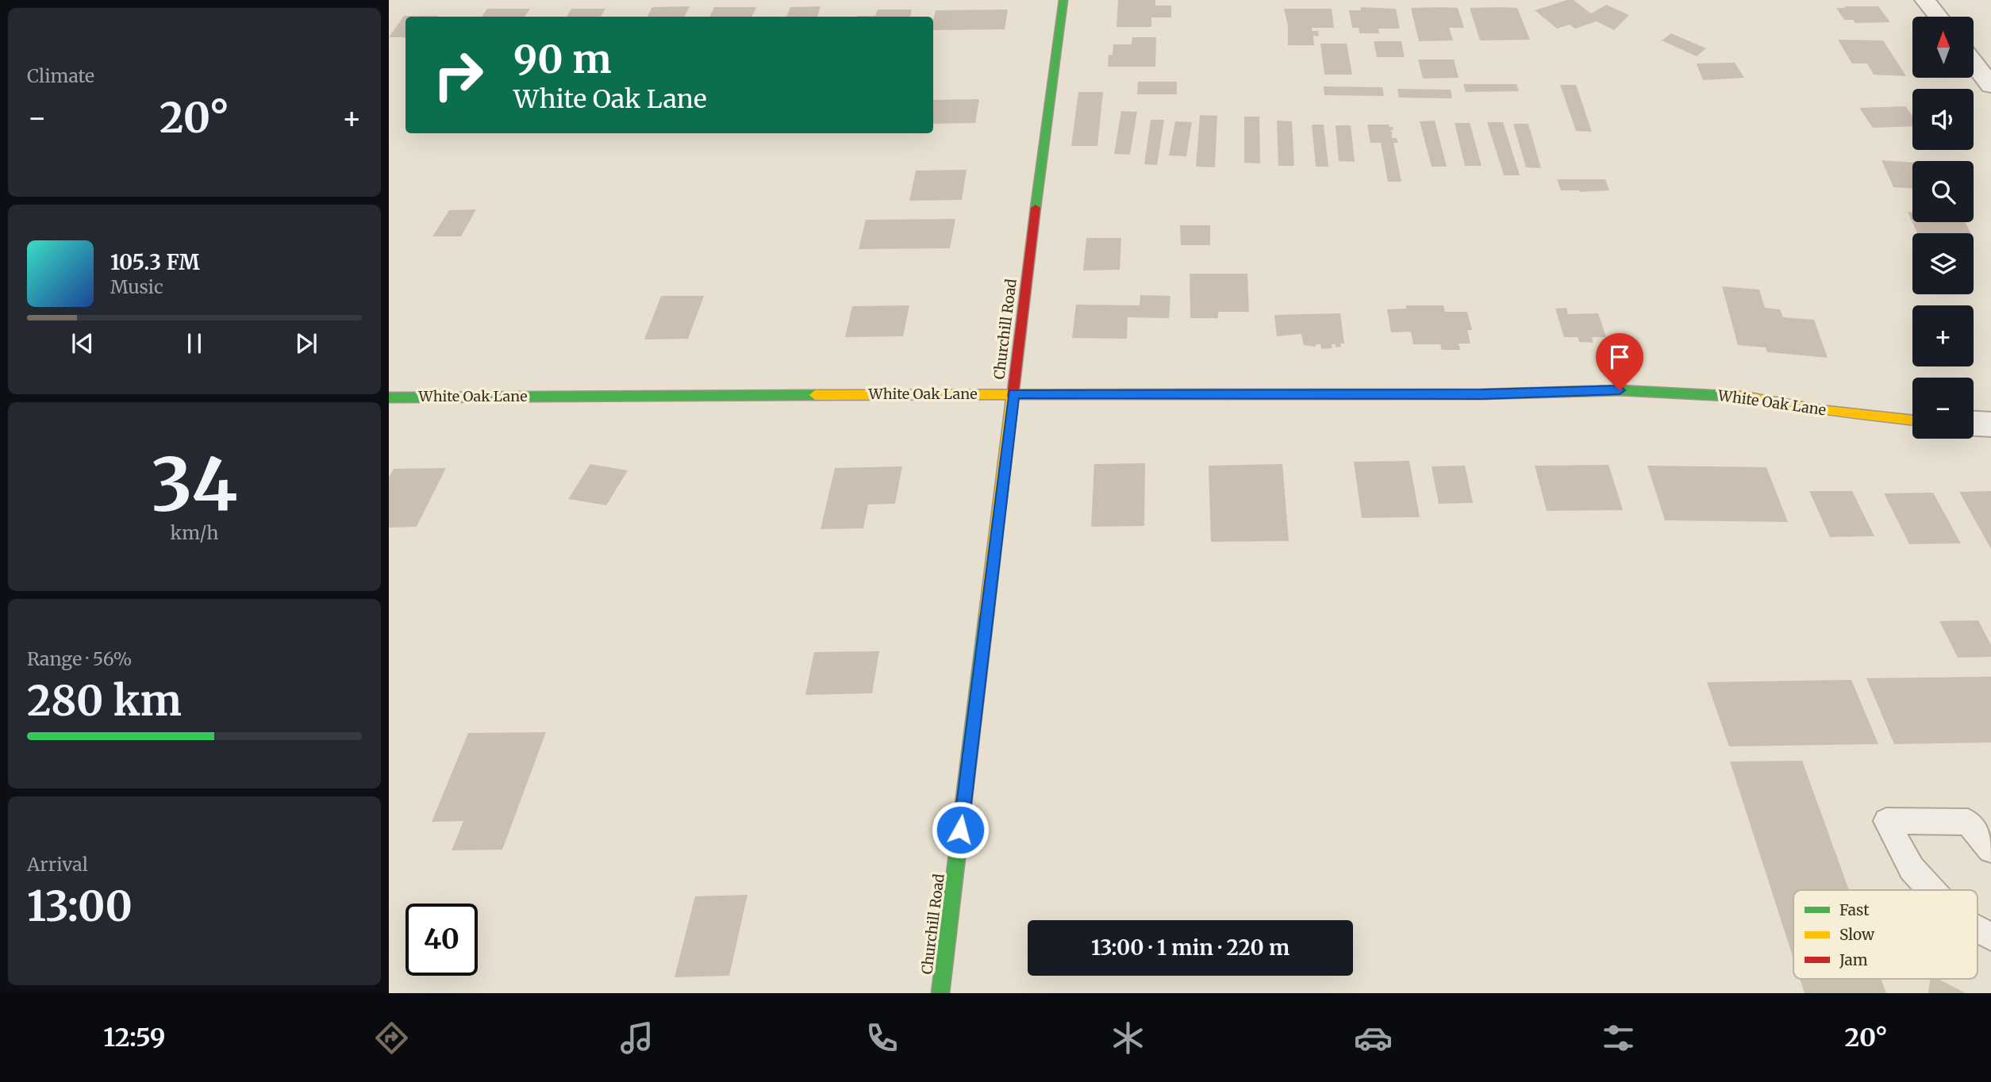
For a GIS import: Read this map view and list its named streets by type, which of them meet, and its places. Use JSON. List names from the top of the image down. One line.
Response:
{"streets":{"street":["Churchill Road","White Oak Lane"]},"crossings":[["Churchill Road","White Oak Lane"]],"legend":["Fast","Slow","Jam"],"north":"top","page":{"tile":["Climate",["34","km/h"],["Range · 56%","280 km"],["Arrival","13:00"]],"map_buttons":["+","−"],"turn":["90 m","White Oak Lane"],"heat":["−","20°","+"],"song":["105.3 FM","Music"],"limit":"40","trip":"13:00 · 1 min · 220 m","tabs":["12:59","20°"]}}
